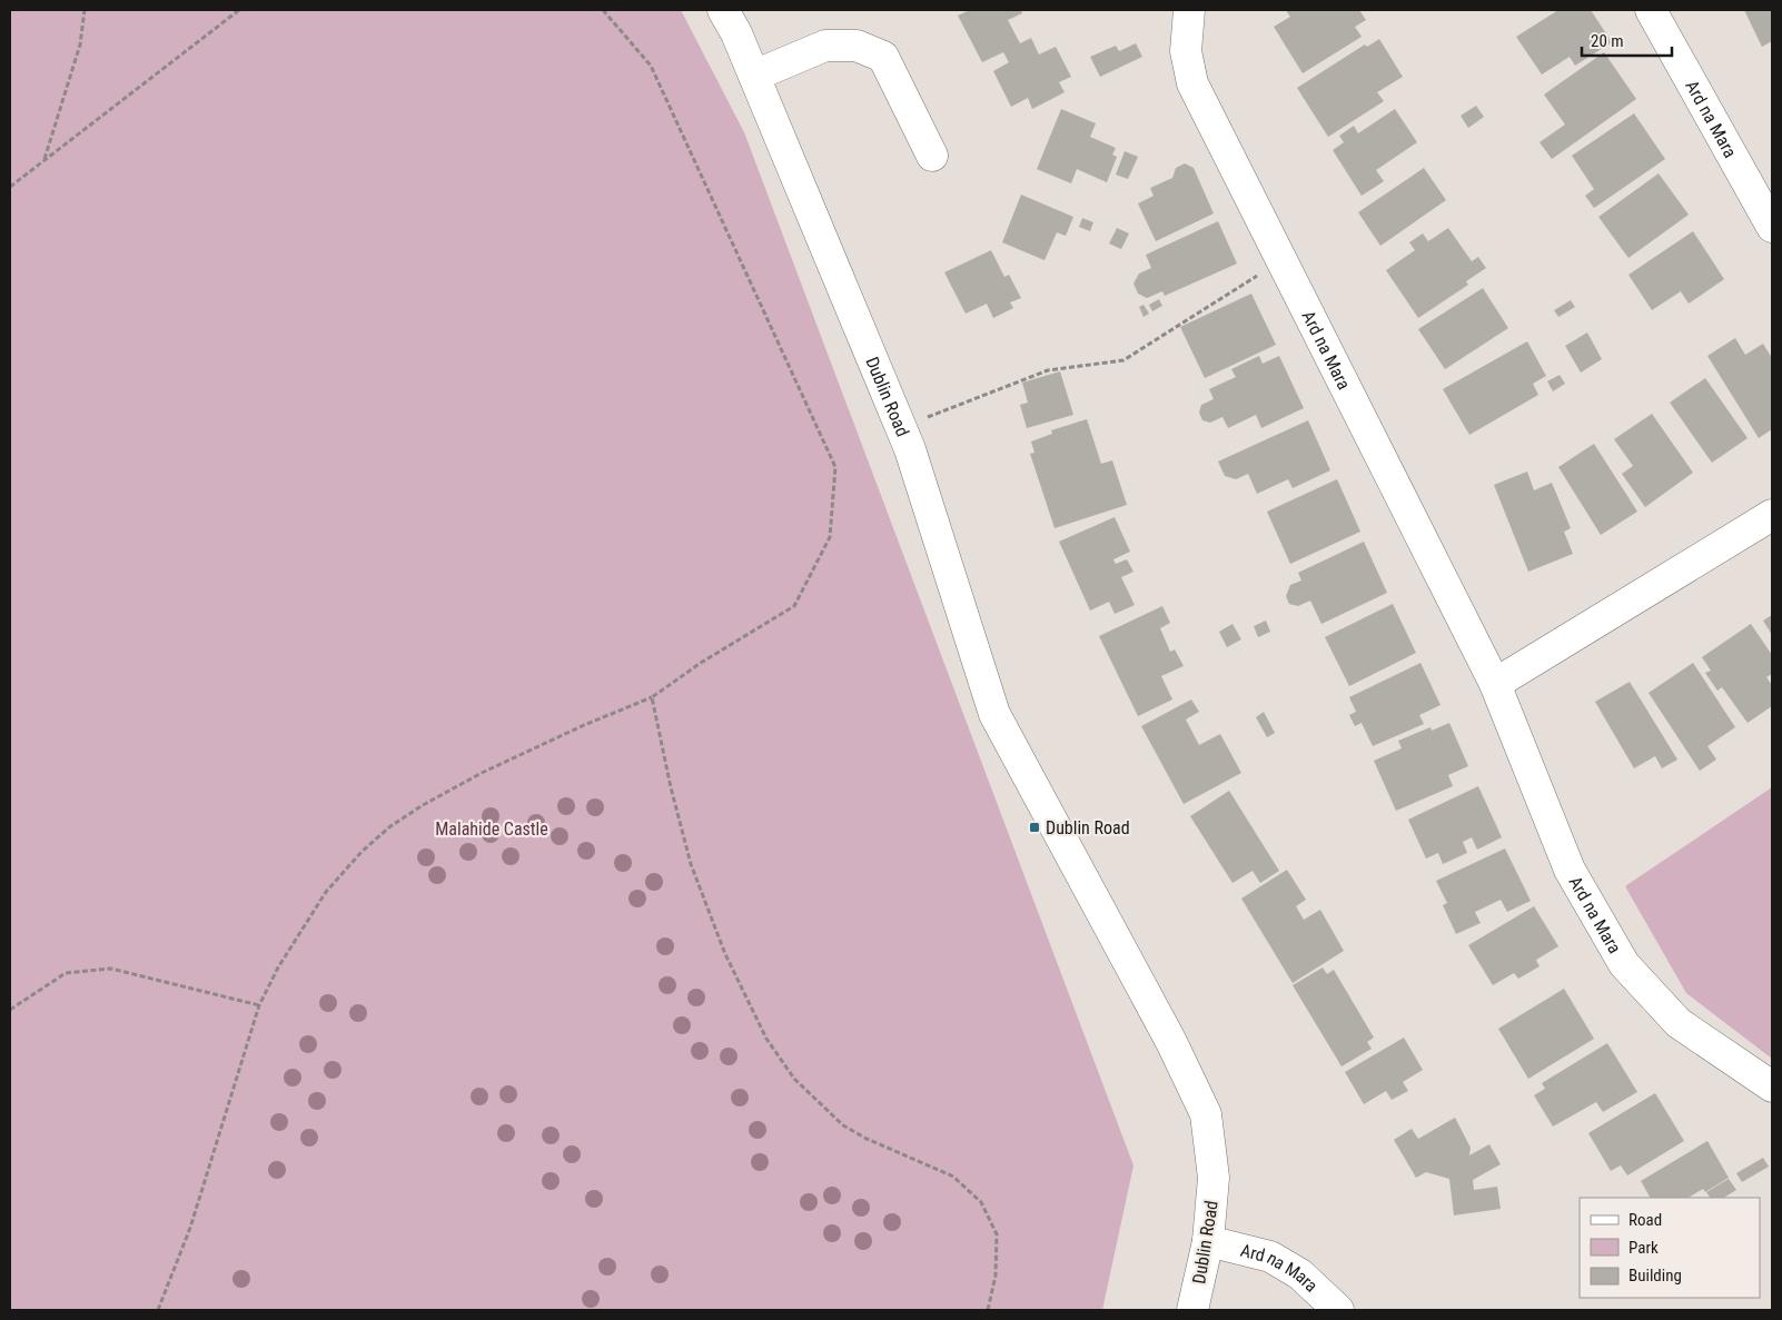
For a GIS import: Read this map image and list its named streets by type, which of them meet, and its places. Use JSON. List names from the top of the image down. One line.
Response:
{"streets":{"street":["Ard na Mara","Dublin Road"]},"crossings":[["Ard na Mara","Dublin Road"]],"parks":["Malahide Castle"],"places":{"transit":["Dublin Road"]},"legend":["Road","Park","Building"],"scale_bar":"20 m"}
